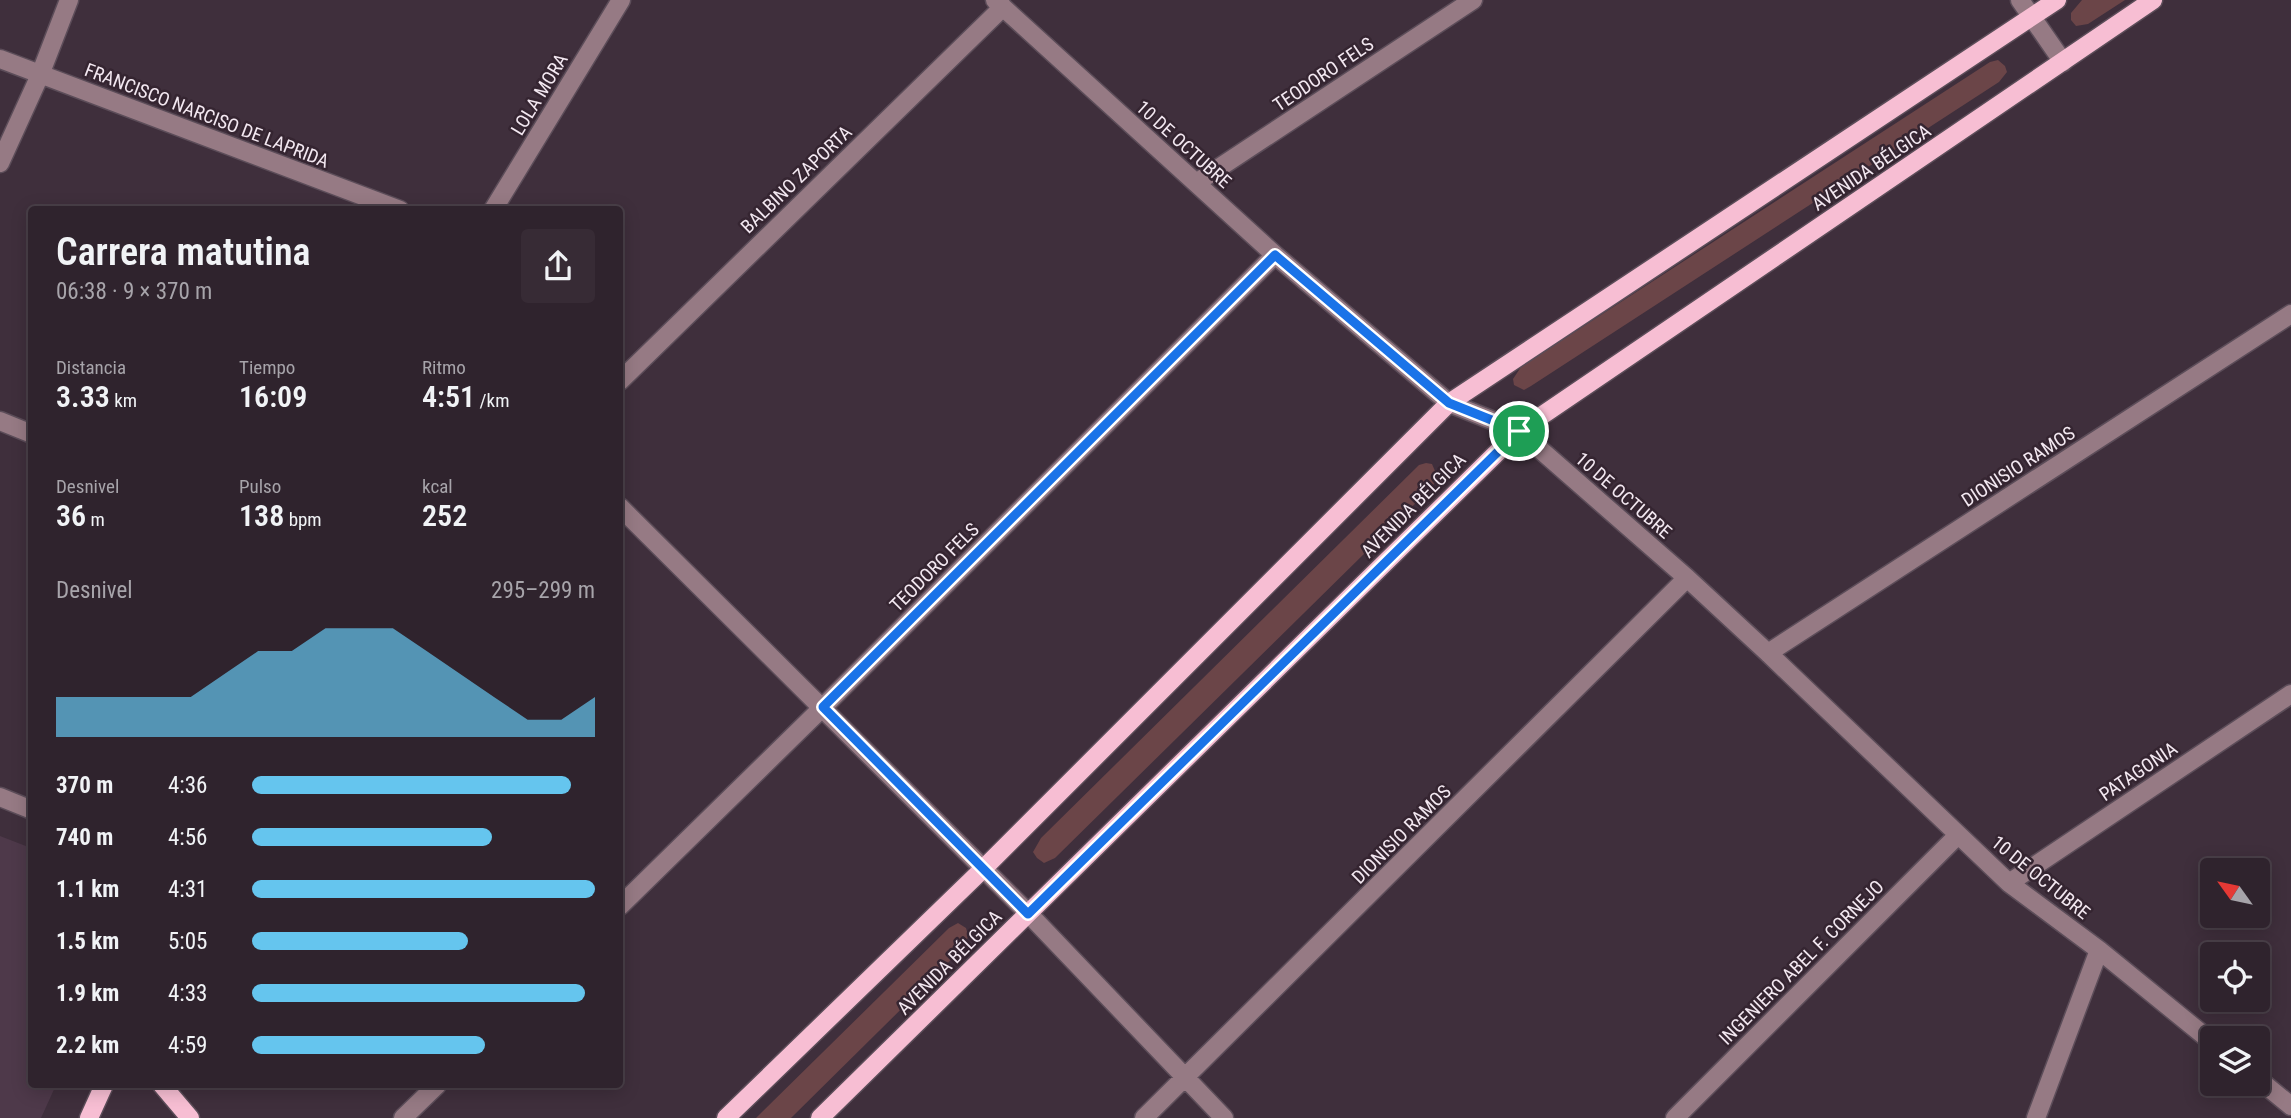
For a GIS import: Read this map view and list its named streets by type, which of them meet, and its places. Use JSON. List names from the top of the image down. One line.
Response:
{"streets":{"main road":["AVENIDA BÉLGICA"],"street":["TEODORO FELS","LOLA MORA","FRANCISCO NARCISO DE LAPRIDA","10 DE OCTUBRE","BALBINO ZAPORTA","DIONISIO RAMOS","PATAGONIA","INGENIERO ABEL F. CORNEJO"]},"crossings":[["TEODORO FELS","10 DE OCTUBRE"],["10 DE OCTUBRE","AVENIDA BÉLGICA"],["10 DE OCTUBRE","BALBINO ZAPORTA"],["10 DE OCTUBRE","DIONISIO RAMOS"],["10 DE OCTUBRE","PATAGONIA"],["10 DE OCTUBRE","INGENIERO ABEL F. CORNEJO"]],"north":"top left","page":{"heading":["Carrera matutina","06:38 · 9 × 370 m"],"stats":[["Distancia","3.33 km"],["Tiempo","16:09"],["Ritmo","4:51 /km"],["Desnivel","36 m"],["Pulso","138 bpm"],["kcal","252"]],"chart":["Desnivel","295–299 m"],"list":[{"name":"370 m","note":"4:36"},{"name":"740 m","note":"4:56"},{"name":"1.1 km","note":"4:31"},{"name":"1.5 km","note":"5:05"},{"name":"1.9 km","note":"4:33"},{"name":"2.2 km","note":"4:59"}]}}
